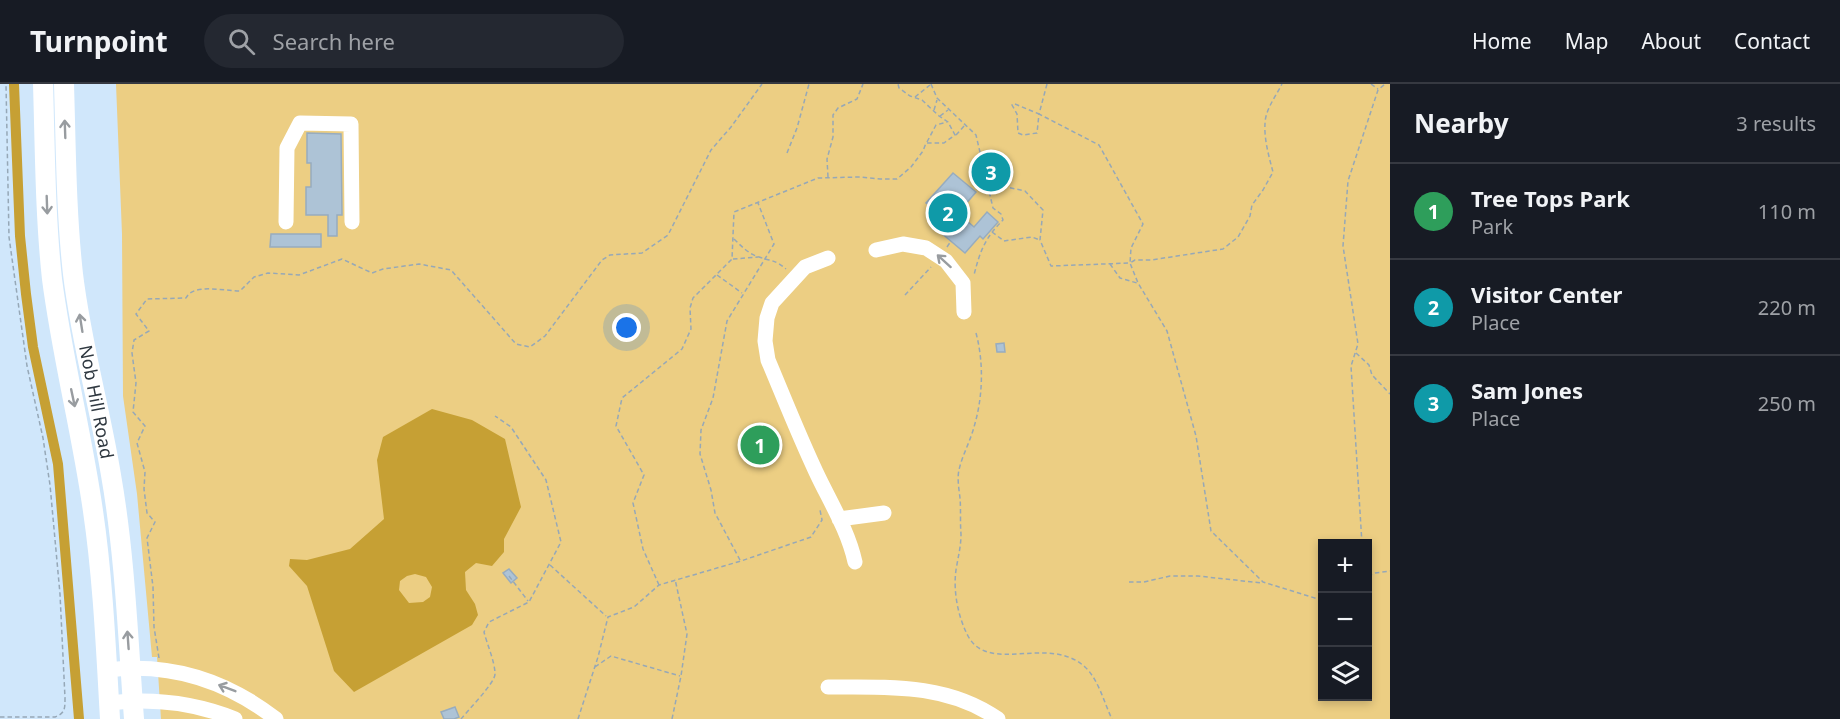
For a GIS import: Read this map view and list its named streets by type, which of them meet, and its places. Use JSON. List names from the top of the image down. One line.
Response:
{"streets":{"main road":["Nob Hill Road"]},"page":{"header":"Turnpoint","search":"Search here","nav":["Home","Map","About","Contact"],"heading":["Nearby","3 results"],"pins":["3","2","1"],"list":[{"mark":"1","name":"Tree Tops Park","note":"Park","value":"110 m"},{"mark":"2","name":"Visitor Center","note":"Place","value":"220 m"},{"mark":"3","name":"Sam Jones","note":"Place","value":"250 m"}],"map_buttons":["+","−"]}}
